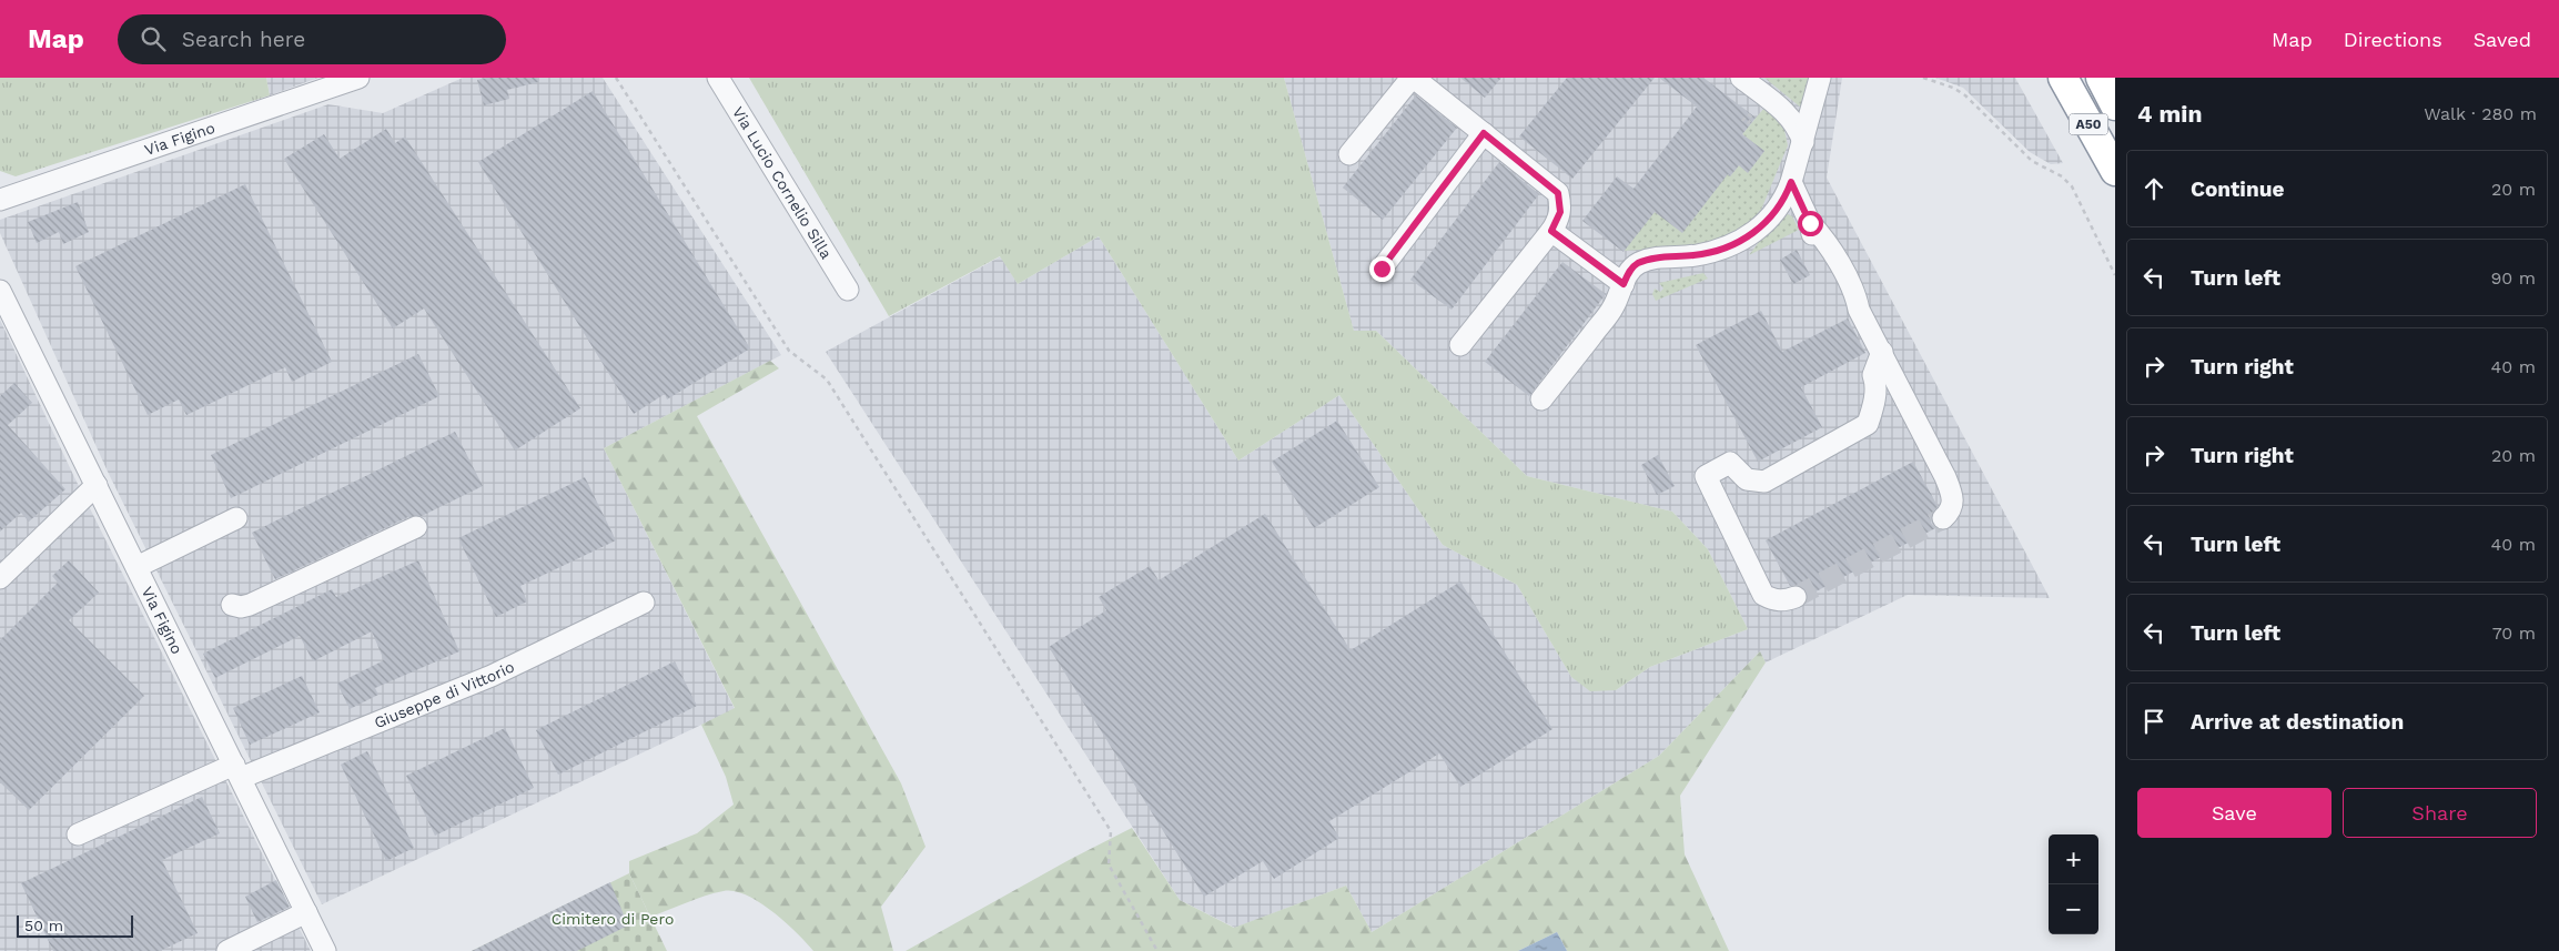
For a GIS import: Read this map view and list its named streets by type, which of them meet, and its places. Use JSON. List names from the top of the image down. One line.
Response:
{"streets":{"highway":["A50"],"street":["Via Figino","Via Lucio Cornelio Silla","Giuseppe di Vittorio"]},"crossings":[["Via Figino","Giuseppe di Vittorio"]],"parks":["Cimitero di Pero"],"scale_bar":"50 m","page":{"header":"Map","search":"Search here","nav":["Map","Directions","Saved"],"heading":["4 min","Walk · 280 m"],"list":[["Continue","20 m"],["Turn left","90 m"],["Turn right","40 m"],["Turn right","20 m"],["Turn left","40 m"],["Turn left","70 m"],"Arrive at destination"],"buttons":["Save","Share"],"map_buttons":["+","−"],"scale":"50 m"}}
